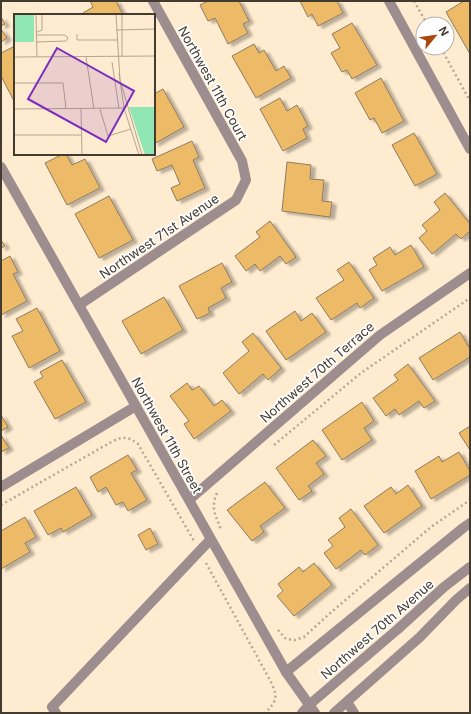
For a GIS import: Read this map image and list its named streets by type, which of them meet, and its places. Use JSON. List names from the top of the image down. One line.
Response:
{"streets":{"street":["Northwest 11th Court","Northwest 71st Avenue","Northwest 70th Terrace","Northwest 11th Street","Northwest 70th Avenue"]},"crossings":[["Northwest 11th Court","Northwest 71st Avenue"],["Northwest 71st Avenue","Northwest 11th Street"],["Northwest 70th Terrace","Northwest 11th Street"],["Northwest 11th Street","Northwest 70th Avenue"]],"north":"top right"}
